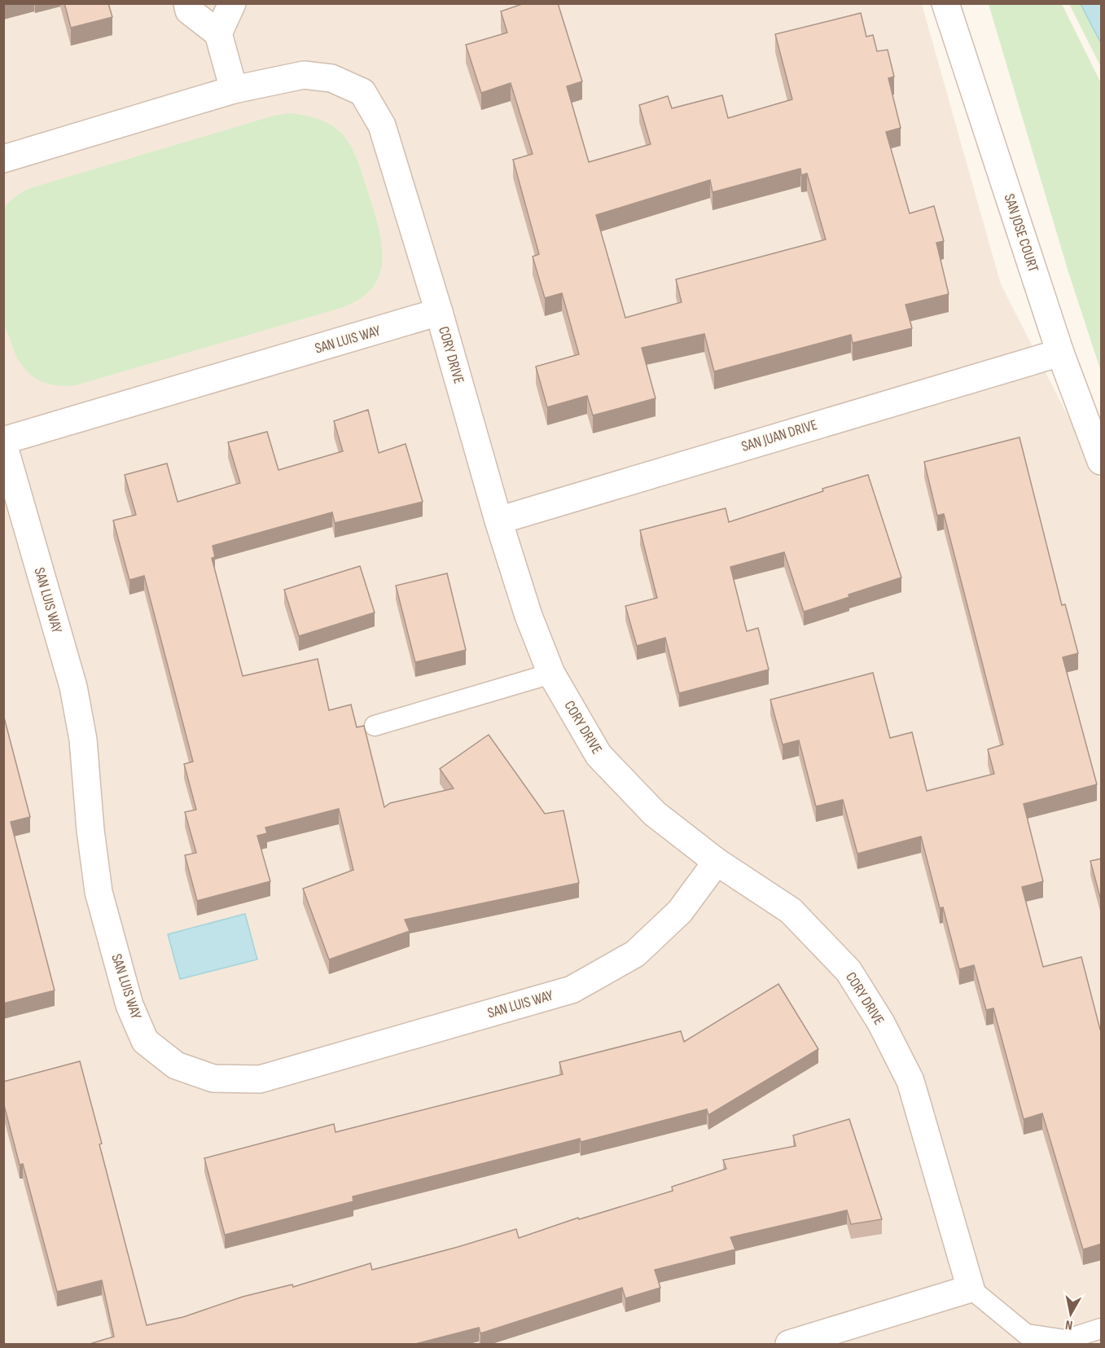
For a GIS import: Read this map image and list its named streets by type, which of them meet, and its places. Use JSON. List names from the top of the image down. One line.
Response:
{"streets":{"street":["SAN JOSE COURT","SAN LUIS WAY","CORY DRIVE","SAN JUAN DRIVE"]},"crossings":[["SAN JOSE COURT","SAN JUAN DRIVE"],["SAN LUIS WAY","CORY DRIVE"],["CORY DRIVE","SAN JUAN DRIVE"]],"north":"bottom"}
